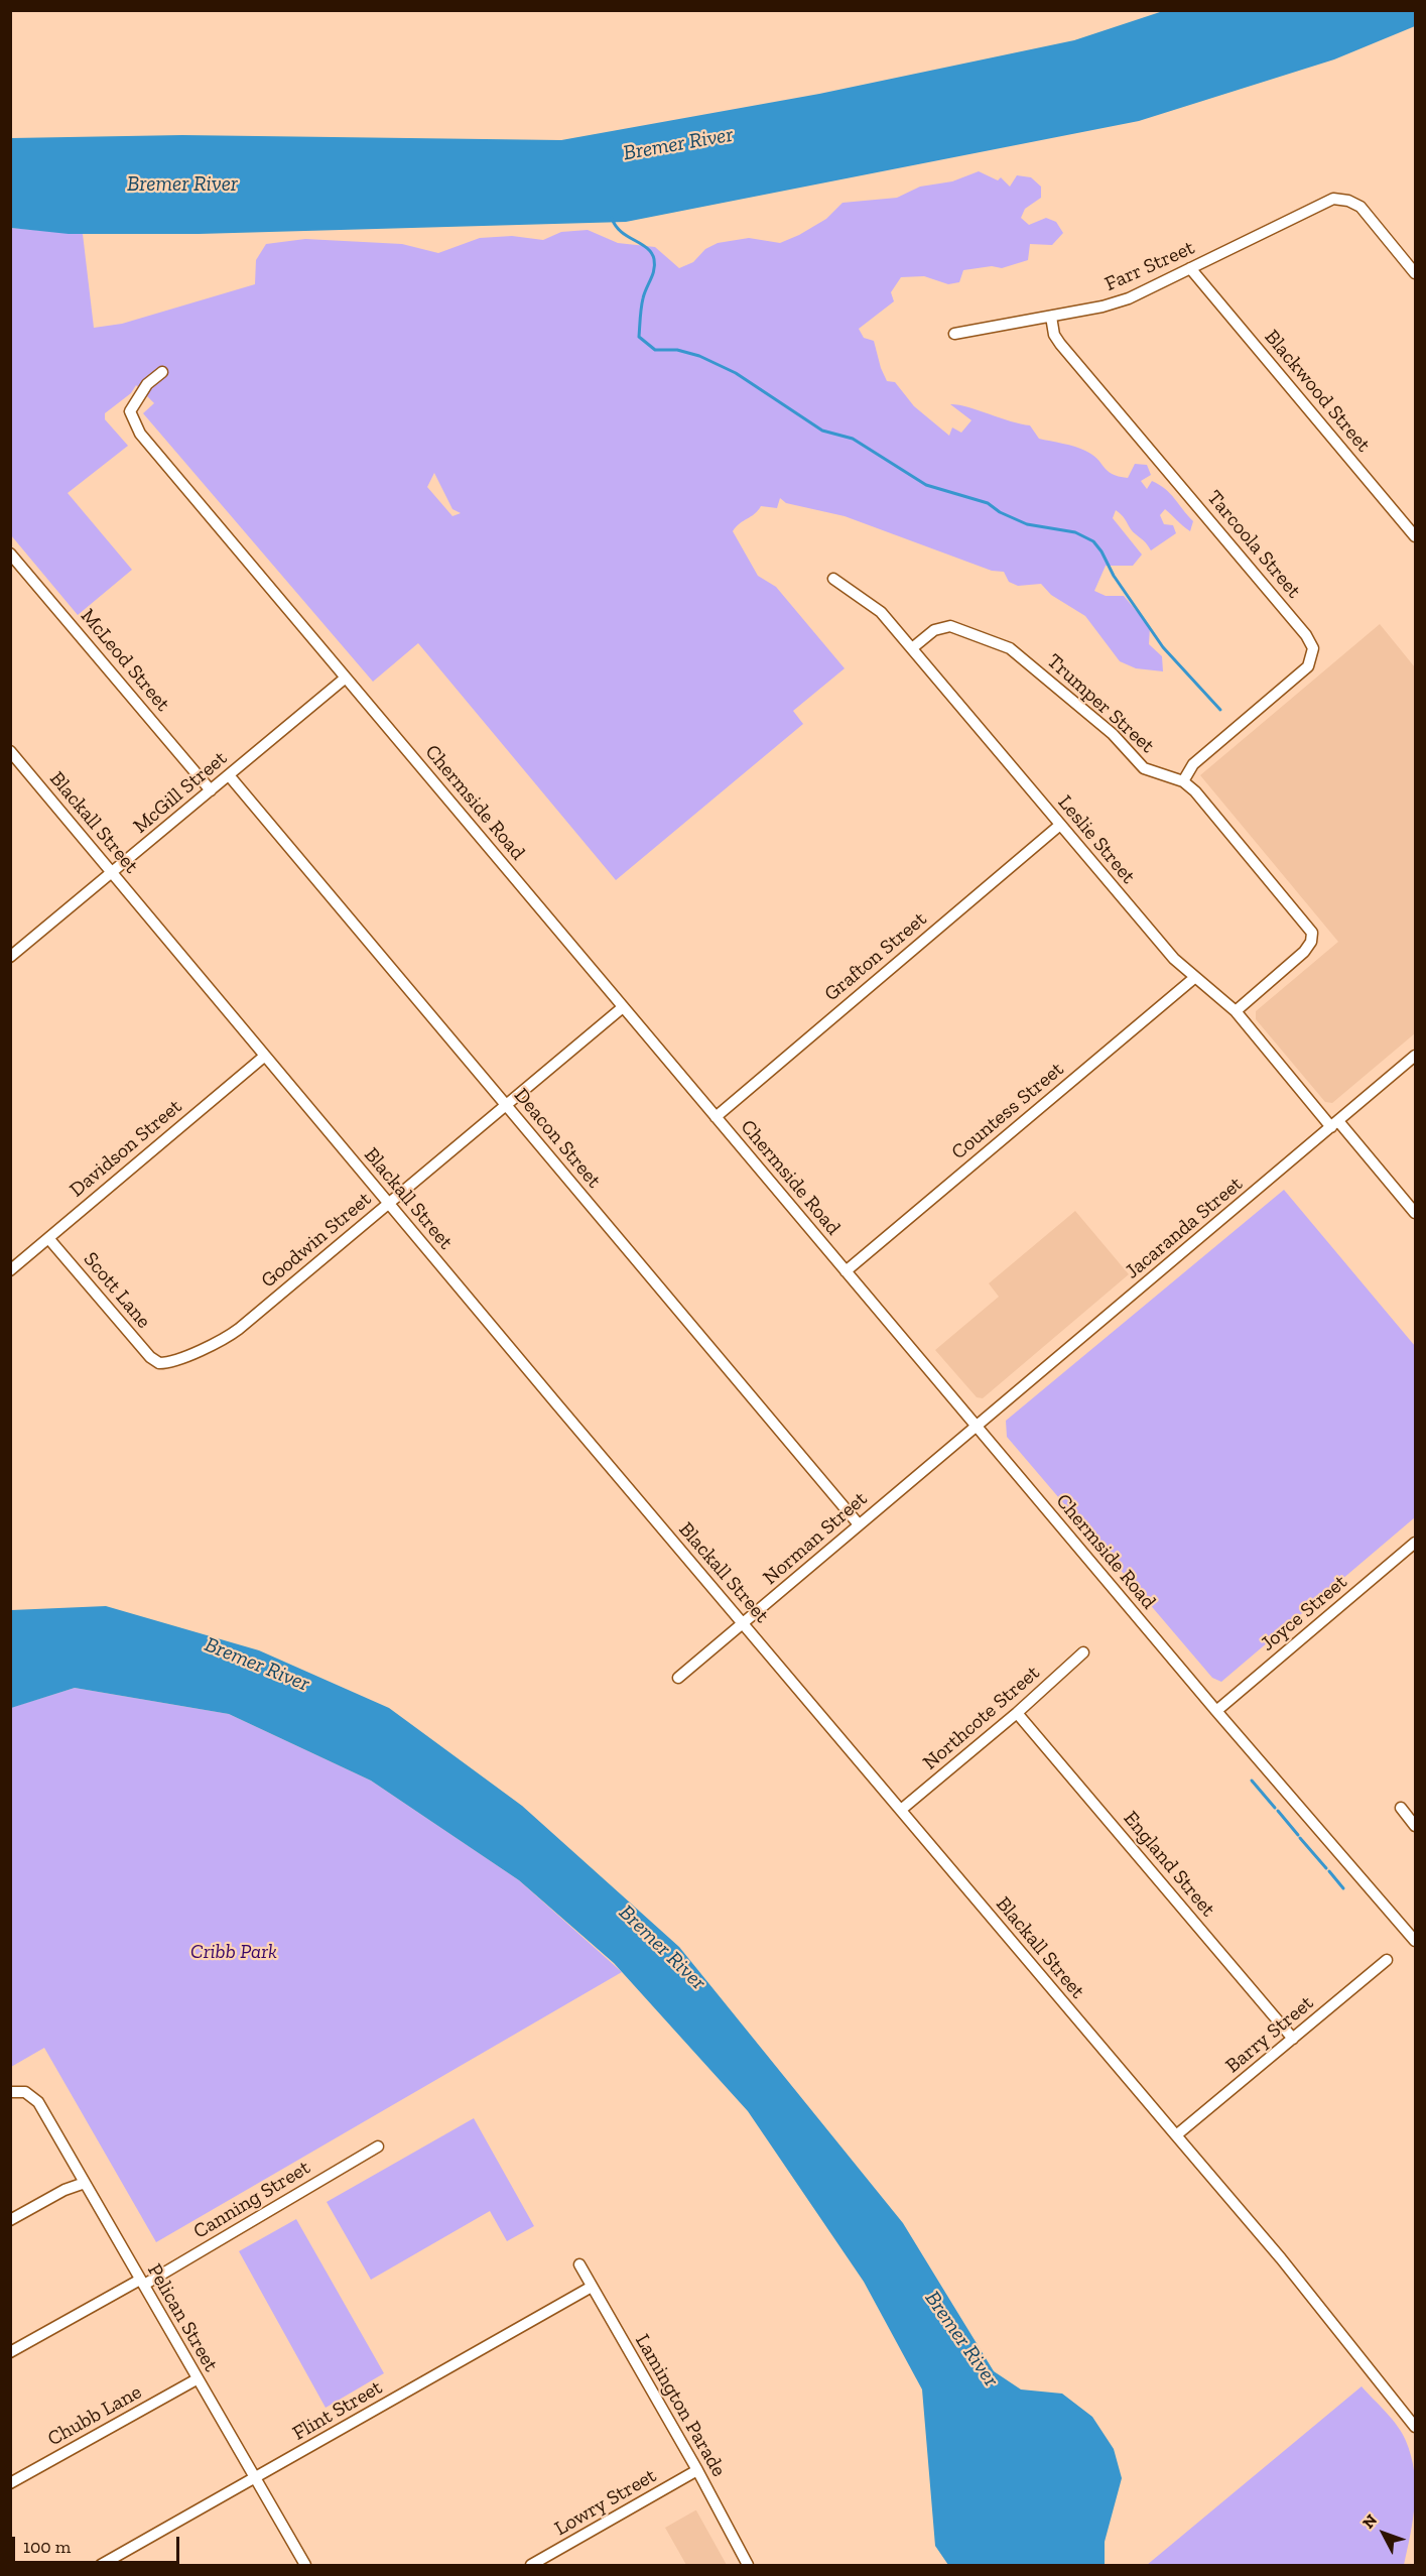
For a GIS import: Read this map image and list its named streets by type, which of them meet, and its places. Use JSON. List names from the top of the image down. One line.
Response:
{"streets":{"street":["Farr Street","Blackwood Street","Tarcoola Street","McLeod Street","Trumper Street","McGill Street","Chermside Road","Blackall Street","Leslie Street","Grafton Street","Countess Street","Deacon Street","Davidson Street","Jacaranda Street","Goodwin Street","Scott Lane","Norman Street","Joyce Street","Northcote Street","England Street","Barry Street","Canning Street","Pelican Street","Lamington Parade","Flint Street","Chubb Lane","Lowry Street"]},"crossings":[["Farr Street","Blackwood Street"],["Farr Street","Tarcoola Street"],["Tarcoola Street","Trumper Street"],["McLeod Street","McGill Street"],["Trumper Street","Leslie Street"],["McGill Street","Chermside Road"],["McGill Street","Blackall Street"],["McGill Street","Deacon Street"],["Chermside Road","Grafton Street"],["Chermside Road","Countess Street"],["Chermside Road","Jacaranda Street"],["Chermside Road","Goodwin Street"],["Chermside Road","Norman Street"],["Chermside Road","Joyce Street"],["Blackall Street","Davidson Street"],["Blackall Street","Goodwin Street"],["Blackall Street","Norman Street"],["Blackall Street","Northcote Street"],["Blackall Street","Barry Street"],["Leslie Street","Grafton Street"],["Leslie Street","Countess Street"],["Leslie Street","Jacaranda Street"],["Deacon Street","Goodwin Street"],["Deacon Street","Norman Street"],["Davidson Street","Scott Lane"],["Jacaranda Street","Norman Street"],["Goodwin Street","Scott Lane"],["Northcote Street","England Street"],["England Street","Barry Street"],["Canning Street","Pelican Street"],["Pelican Street","Flint Street"],["Pelican Street","Chubb Lane"],["Lamington Parade","Flint Street"],["Lamington Parade","Lowry Street"]],"water":["Bremer River"],"parks":["Cribb Park"],"scale_bar":"100 m","north":"top left"}
